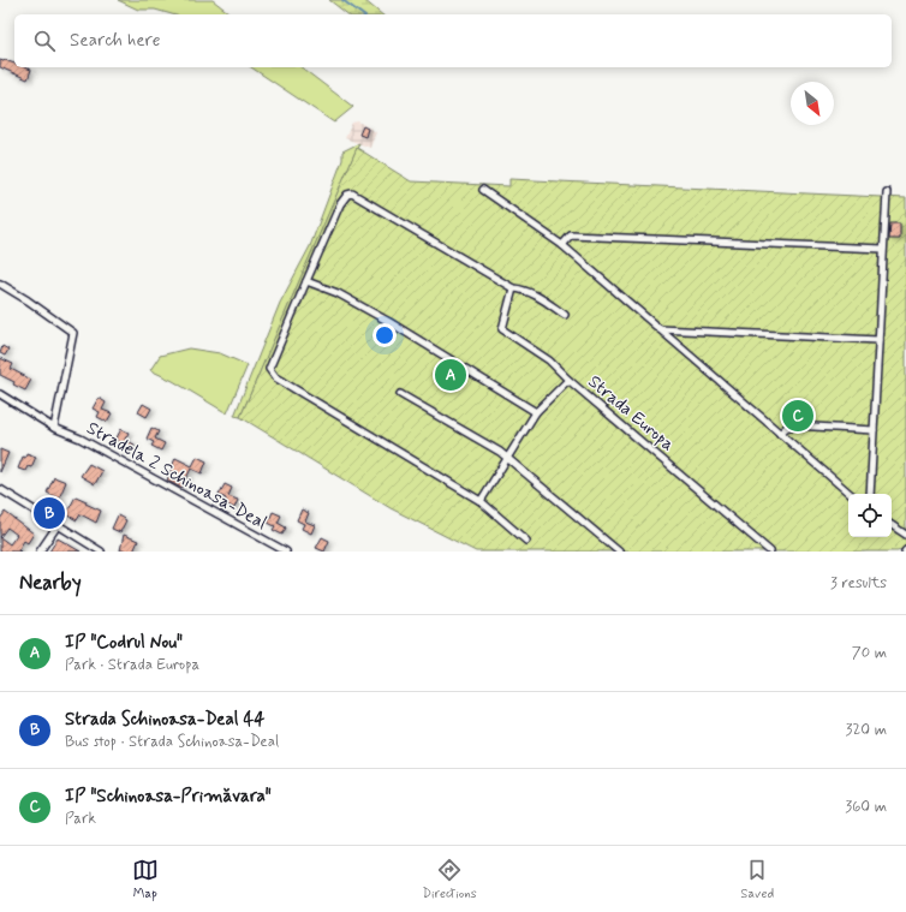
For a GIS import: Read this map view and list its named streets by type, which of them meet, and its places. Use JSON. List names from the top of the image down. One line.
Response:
{"streets":{"street":["Strada Europa","Stradela 2 Schinoasa-Deal"]},"north":"bottom right","page":{"search":"Search here","pins":["A","C","B"],"heading":["Nearby","3 results"],"list":[{"mark":"A","name":"IP \"Codrul Nou\"","note":"Park · Strada Europa","value":"70 m"},{"mark":"B","name":"Strada Schinoasa-Deal 44","note":"Bus stop · Strada Schinoasa-Deal","value":"320 m"},{"mark":"C","name":"IP \"Schinoasa-Primăvara\"","note":"Park","value":"360 m"}],"nav":["Map","Directions","Saved"]}}
